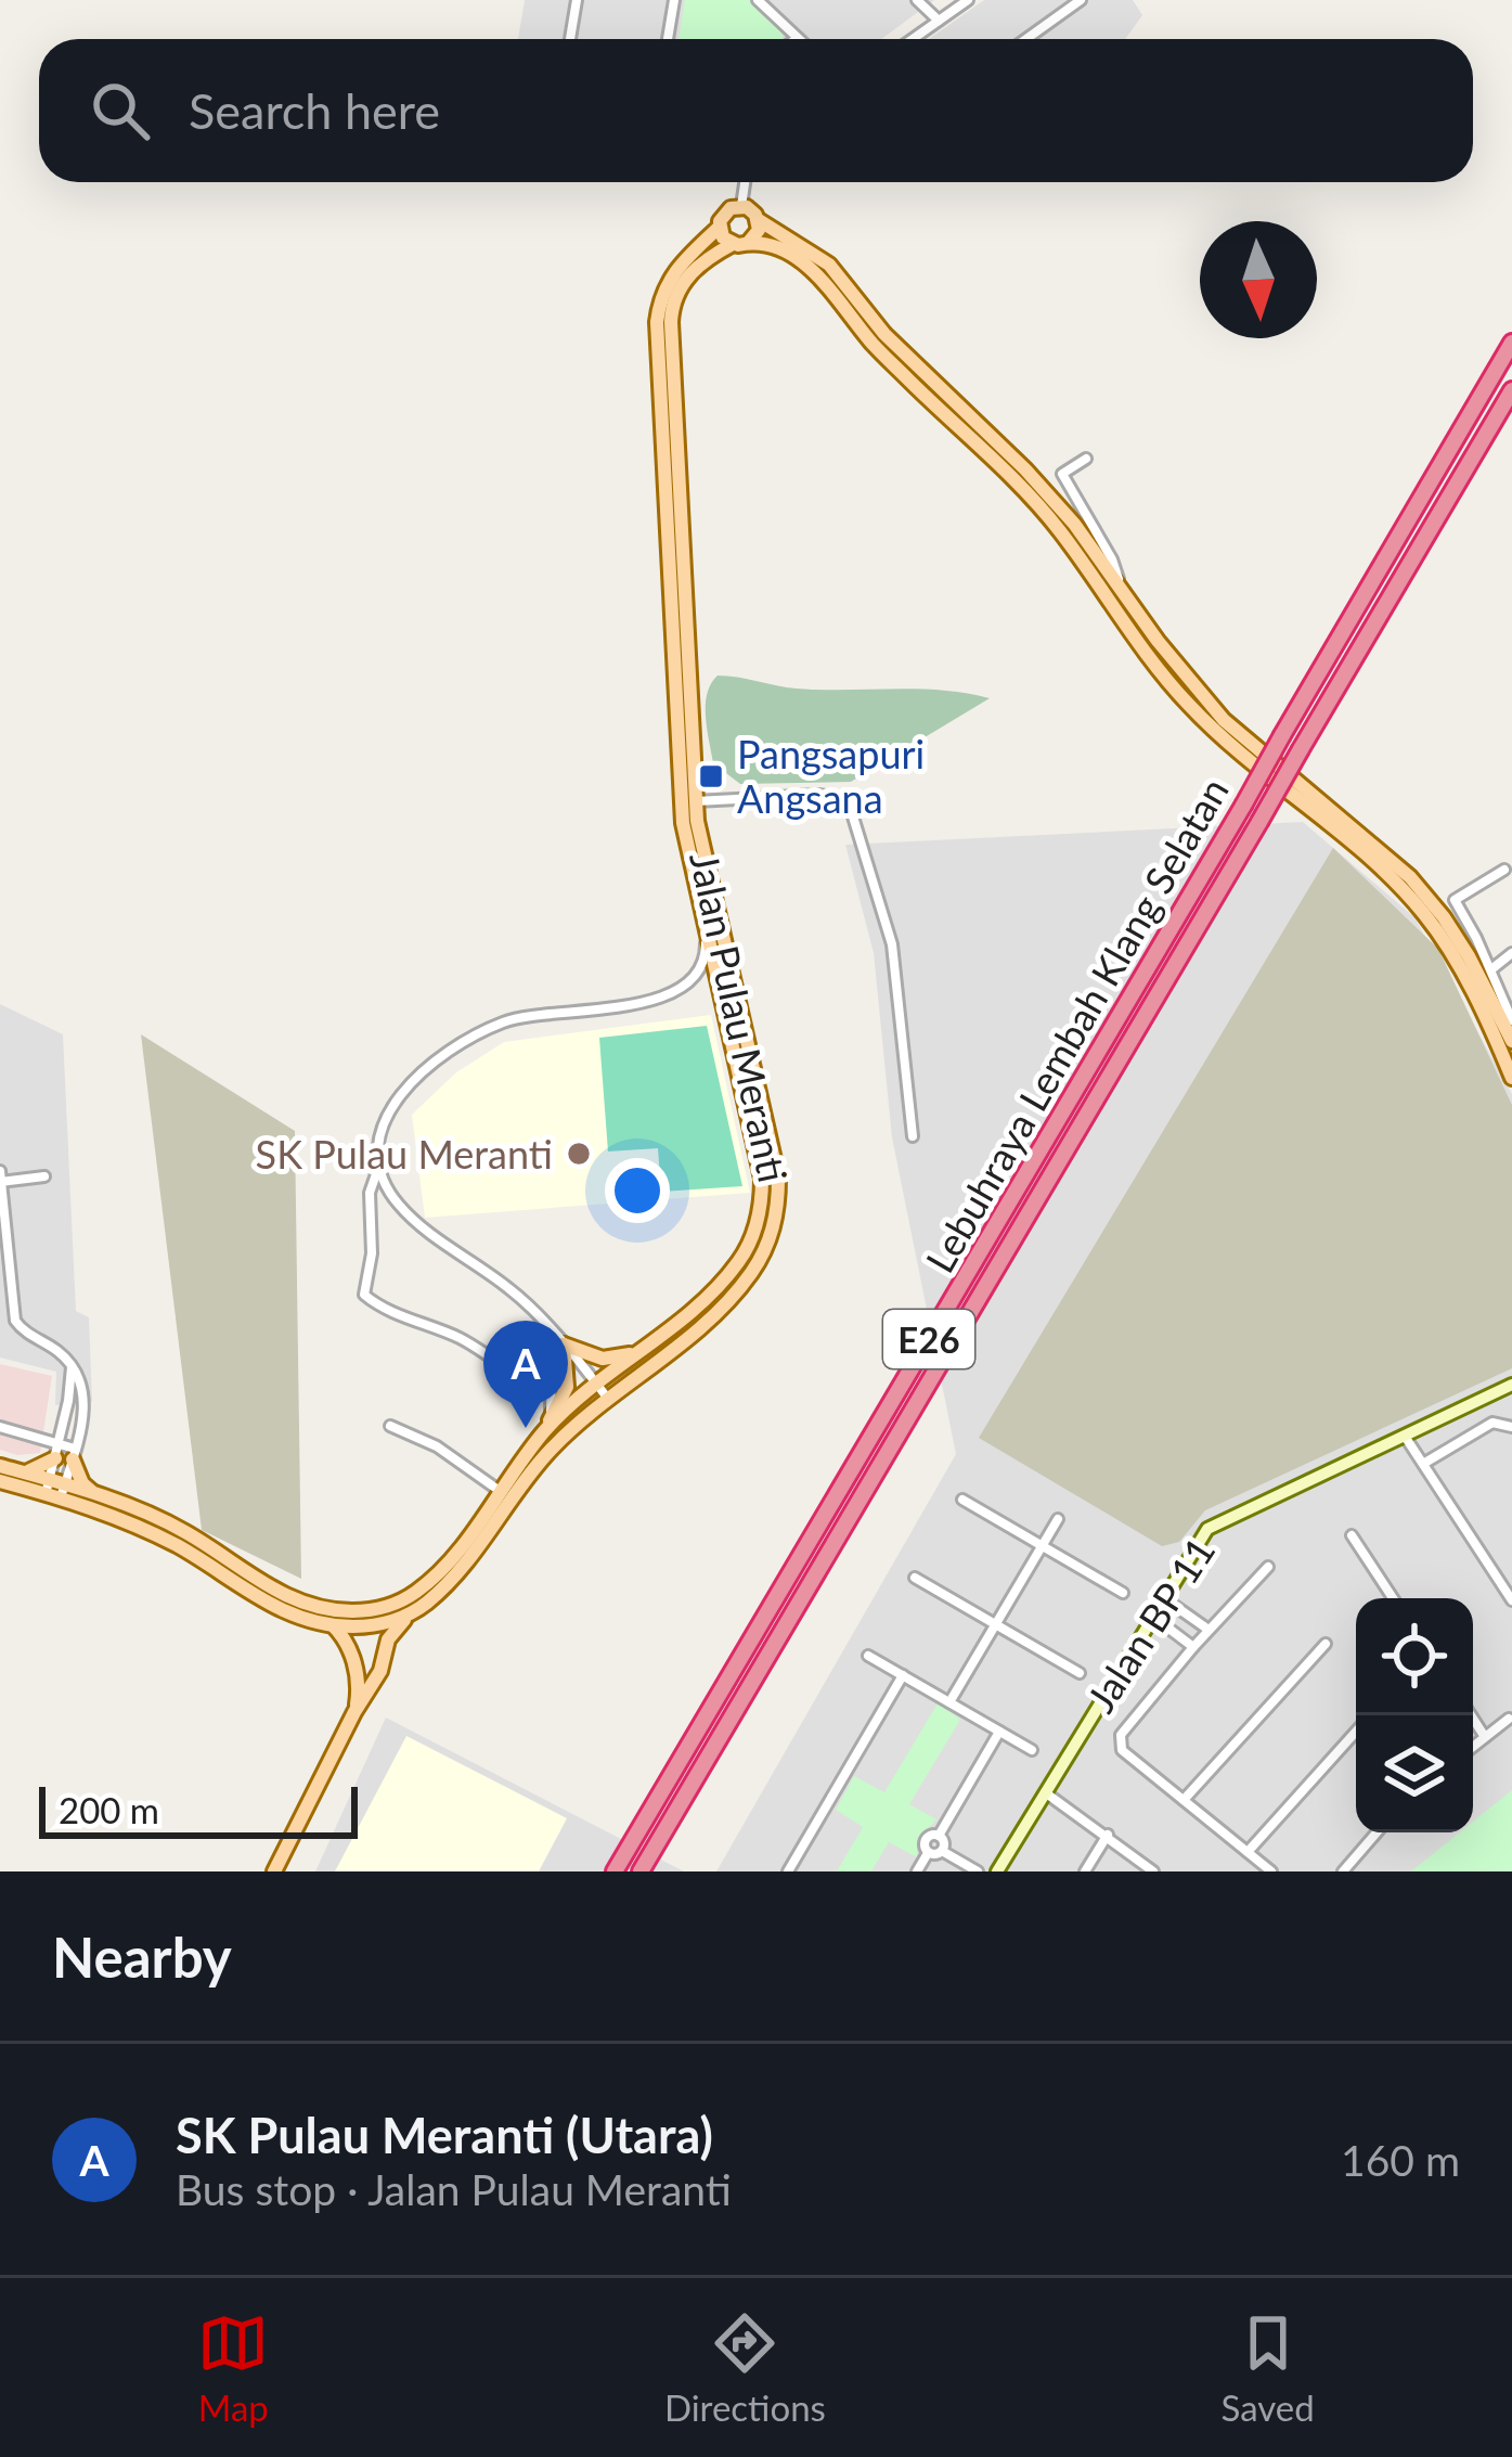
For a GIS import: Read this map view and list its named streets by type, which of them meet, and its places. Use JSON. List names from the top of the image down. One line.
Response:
{"streets":{"highway":["Lebuhraya Lembah Klang Selatan","E26"],"main road":["Jalan Pulau Meranti"],"street":["Jalan BP 11"]},"places":{"transit":["Pangsapuri Angsana"],"other":["SK Pulau Meranti"]},"scale_bar":"200 m","north":"bottom","page":{"search":"Search here","pins":"A","scale":"200 m","heading":"Nearby","list":[{"mark":"A","name":"SK Pulau Meranti (Utara)","note":"Bus stop · Jalan Pulau Meranti","value":"160 m"}],"nav":["Map","Directions","Saved"]}}
